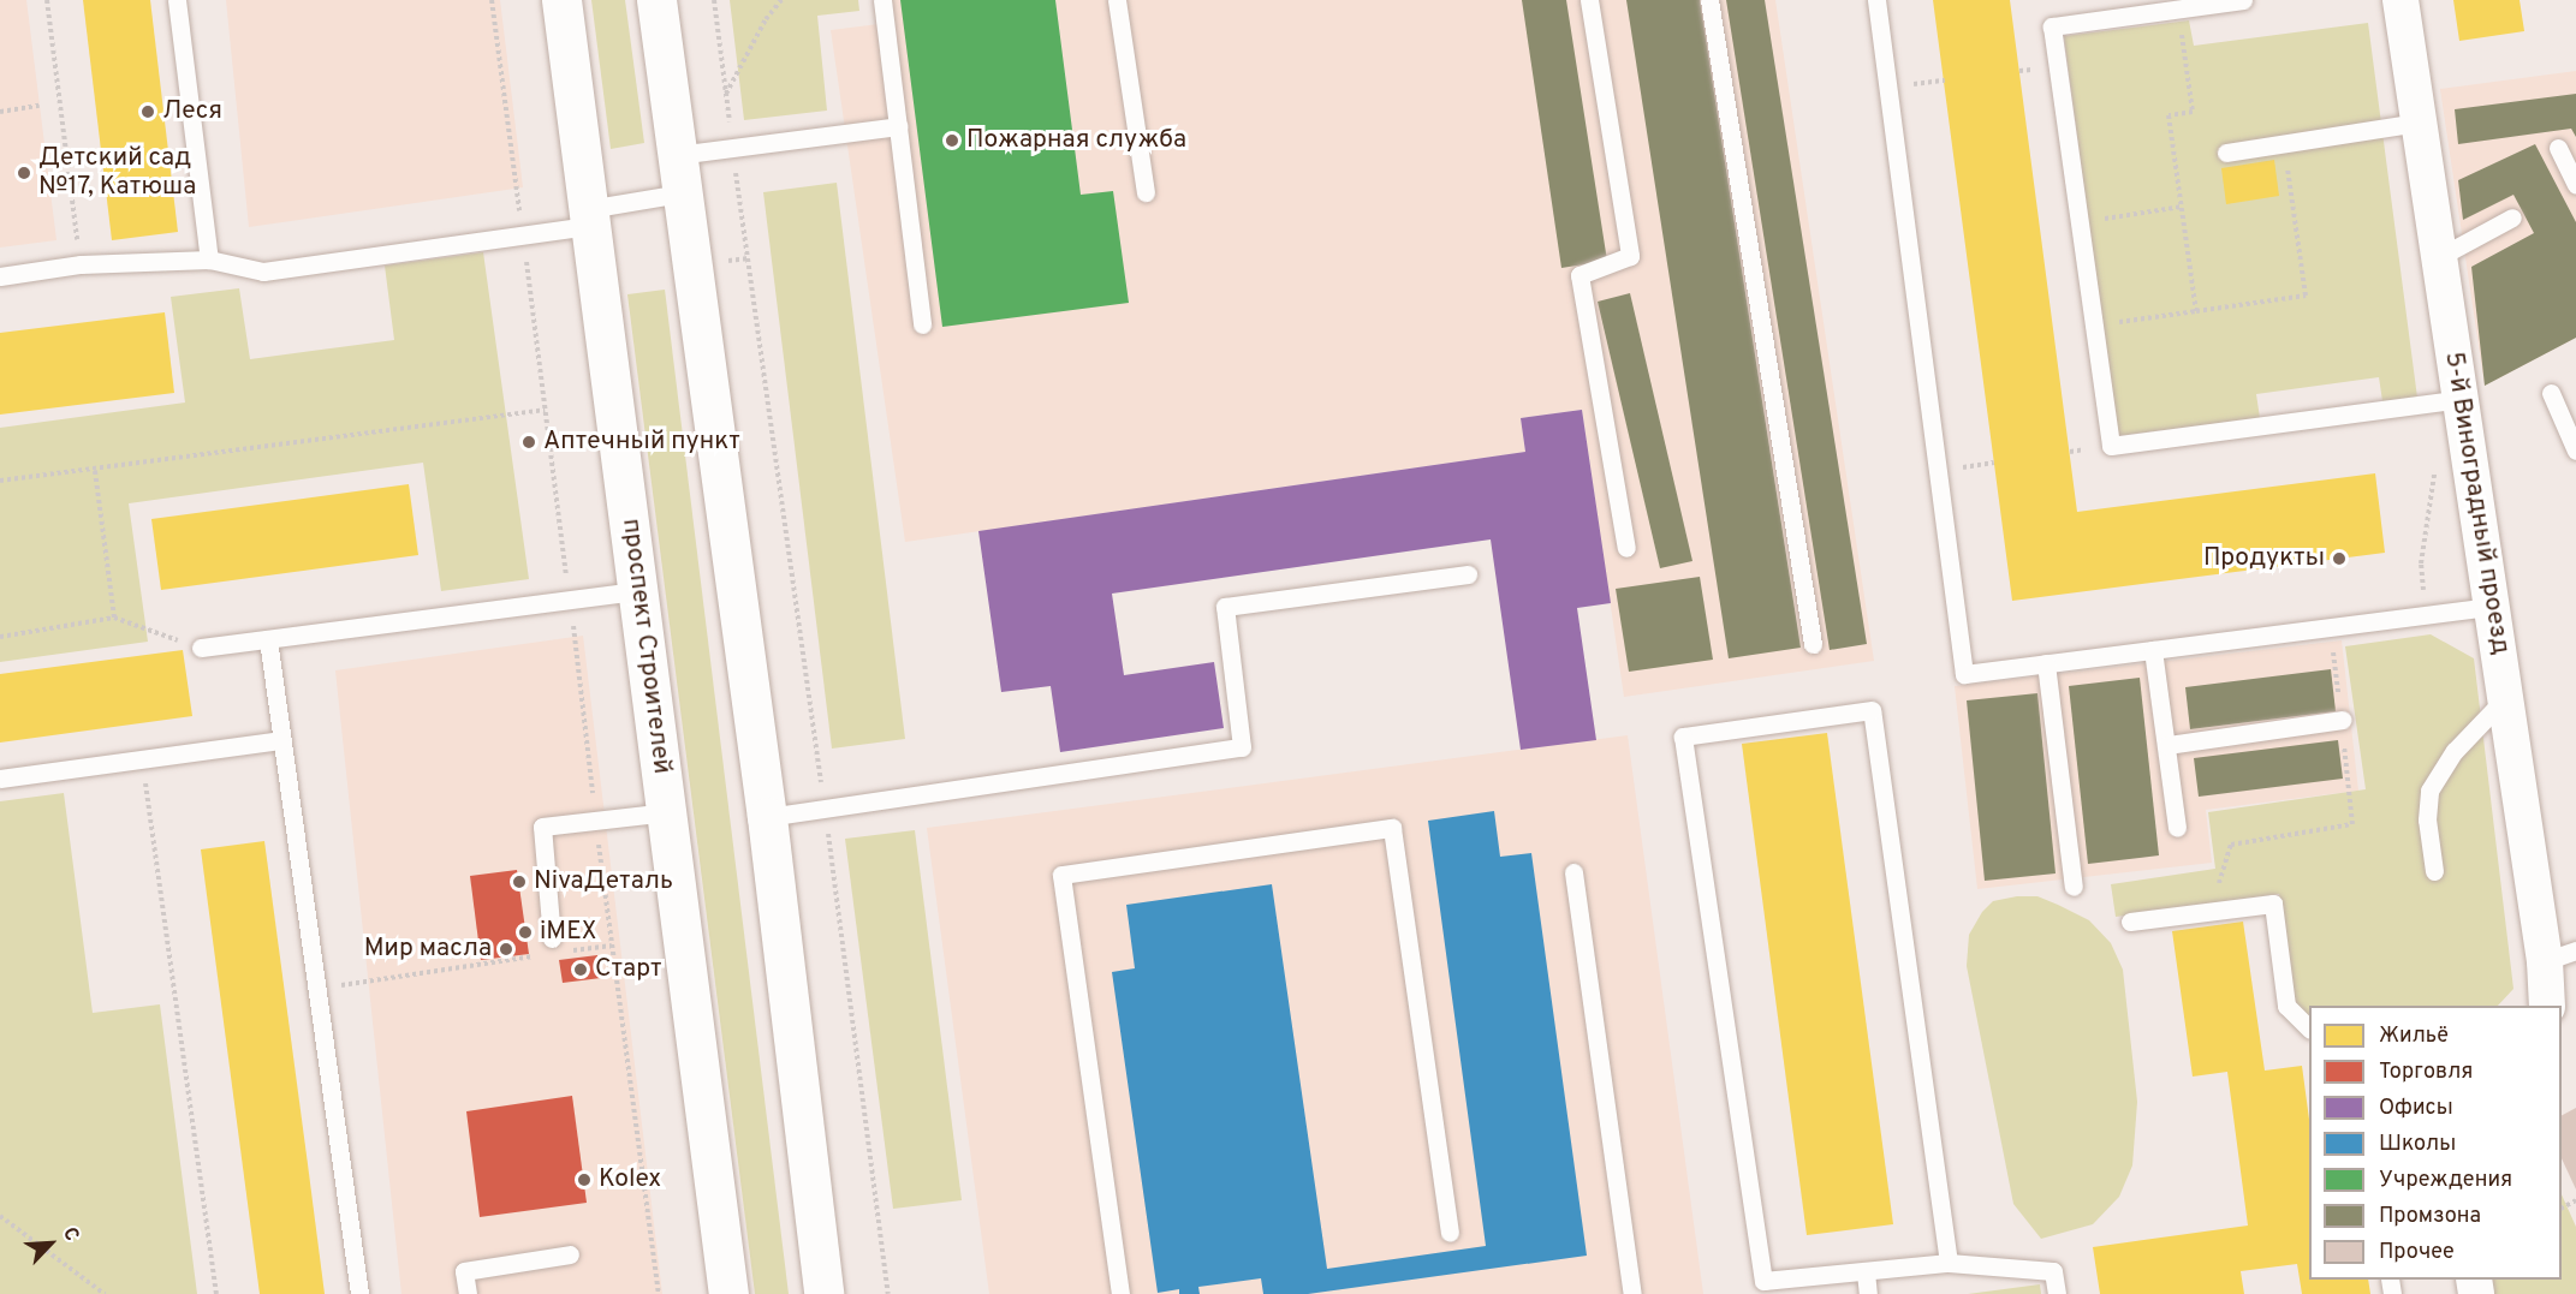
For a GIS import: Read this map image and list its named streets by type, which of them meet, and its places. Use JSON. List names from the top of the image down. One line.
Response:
{"streets":{"main road":["проспект Строителей"],"street":["5-й Виноградный проезд"]},"places":["Леся","Пожарная служба","Детский сад №17, Катюша","Аптечный пункт","Продукты","NivaДеталь","iMEX","Мир масла","Старт","Kolex"],"legend":["Жильё","Торговля","Офисы","Школы","Учреждения","Промзона","Прочее"],"north":"top right"}
